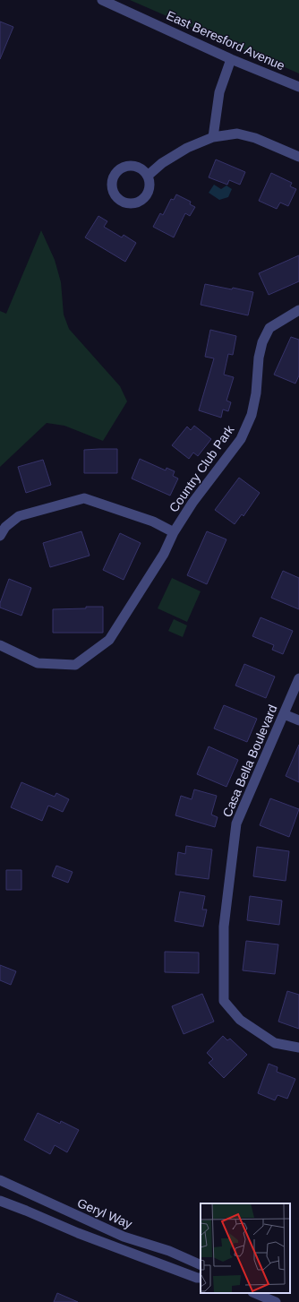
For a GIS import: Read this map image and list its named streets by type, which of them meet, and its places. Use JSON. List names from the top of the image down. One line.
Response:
{"streets":{"street":["East Beresford Avenue","Country Club Park","Casa Bella Boulevard","Geryl Way"]}}
